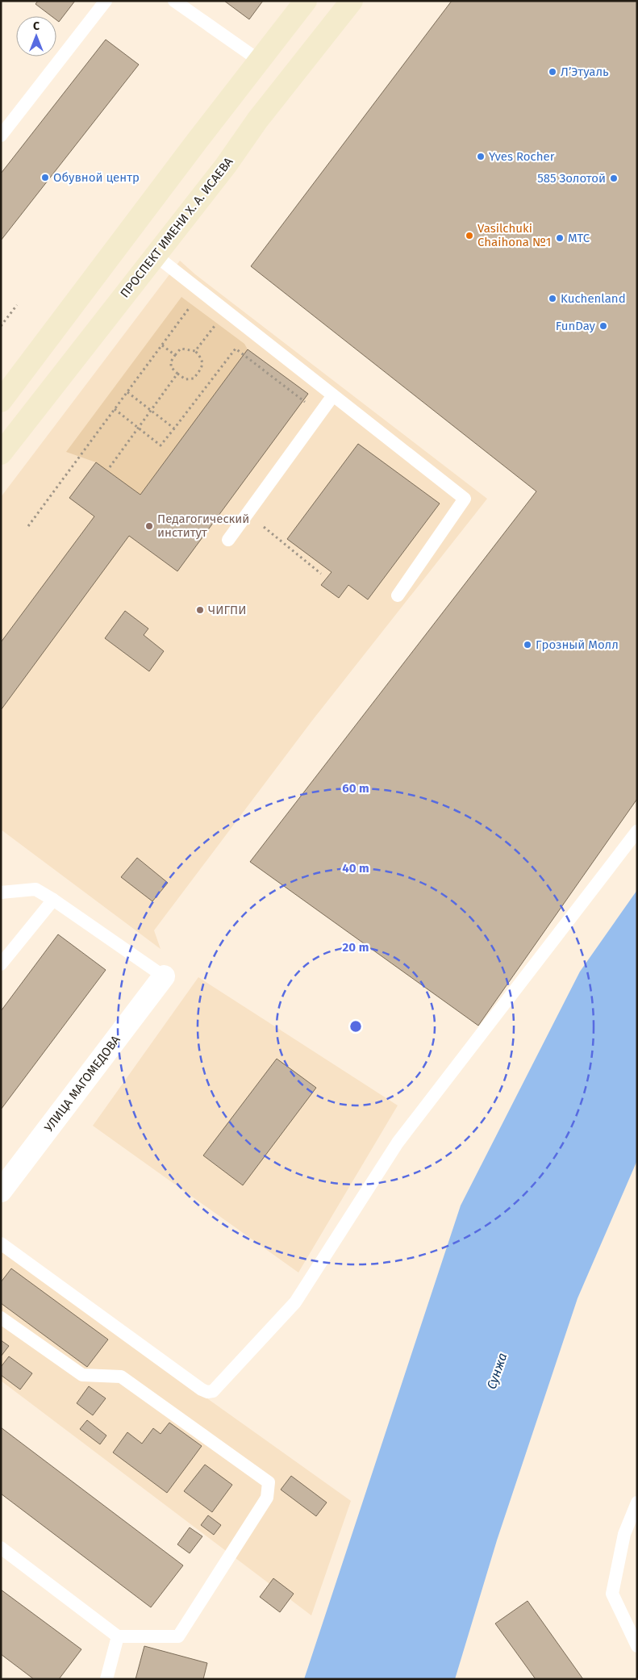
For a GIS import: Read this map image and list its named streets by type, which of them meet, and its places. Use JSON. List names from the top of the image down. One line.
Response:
{"streets":{"main road":["ПРОСПЕКТ ИМЕНИ Х. А. ИСАЕВА"],"street":["УЛИЦА МАГОМЕДОВА"]},"water":["Сунжа"],"places":["Л’Этуаль","Yves Rocher","Обувной центр","585 Золотой","Vasilchuki Chaihona №1","МТС","Kuchenland","FunDay","Педагогический институт","ЧИГПИ","Грозный Молл"],"north":"top","rings":["60 m","40 m","20 m"]}
